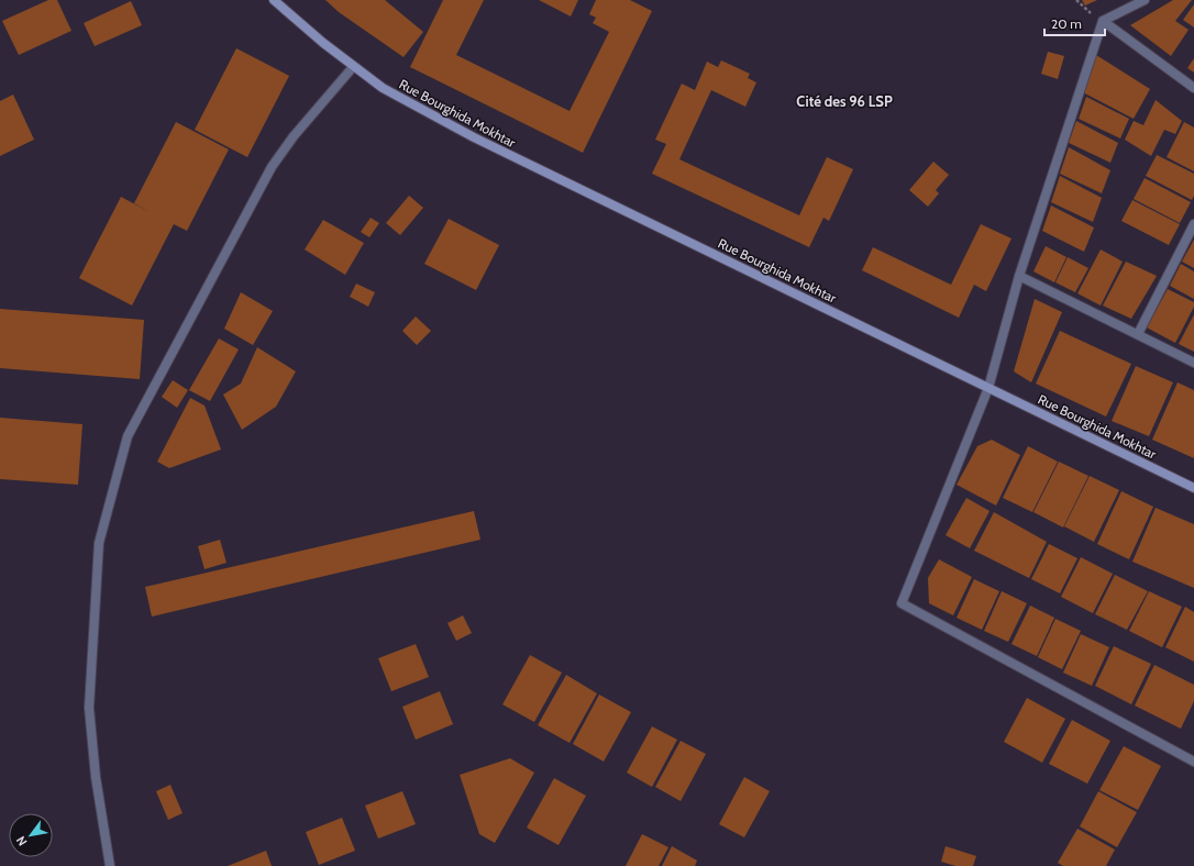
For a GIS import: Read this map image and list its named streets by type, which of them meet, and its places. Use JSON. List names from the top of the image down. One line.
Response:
{"streets":{"main road":["Rue Bourghida Mokhtar"]},"districts":["Cité des 96 LSP"],"scale_bar":"20 m","north":"bottom left"}
